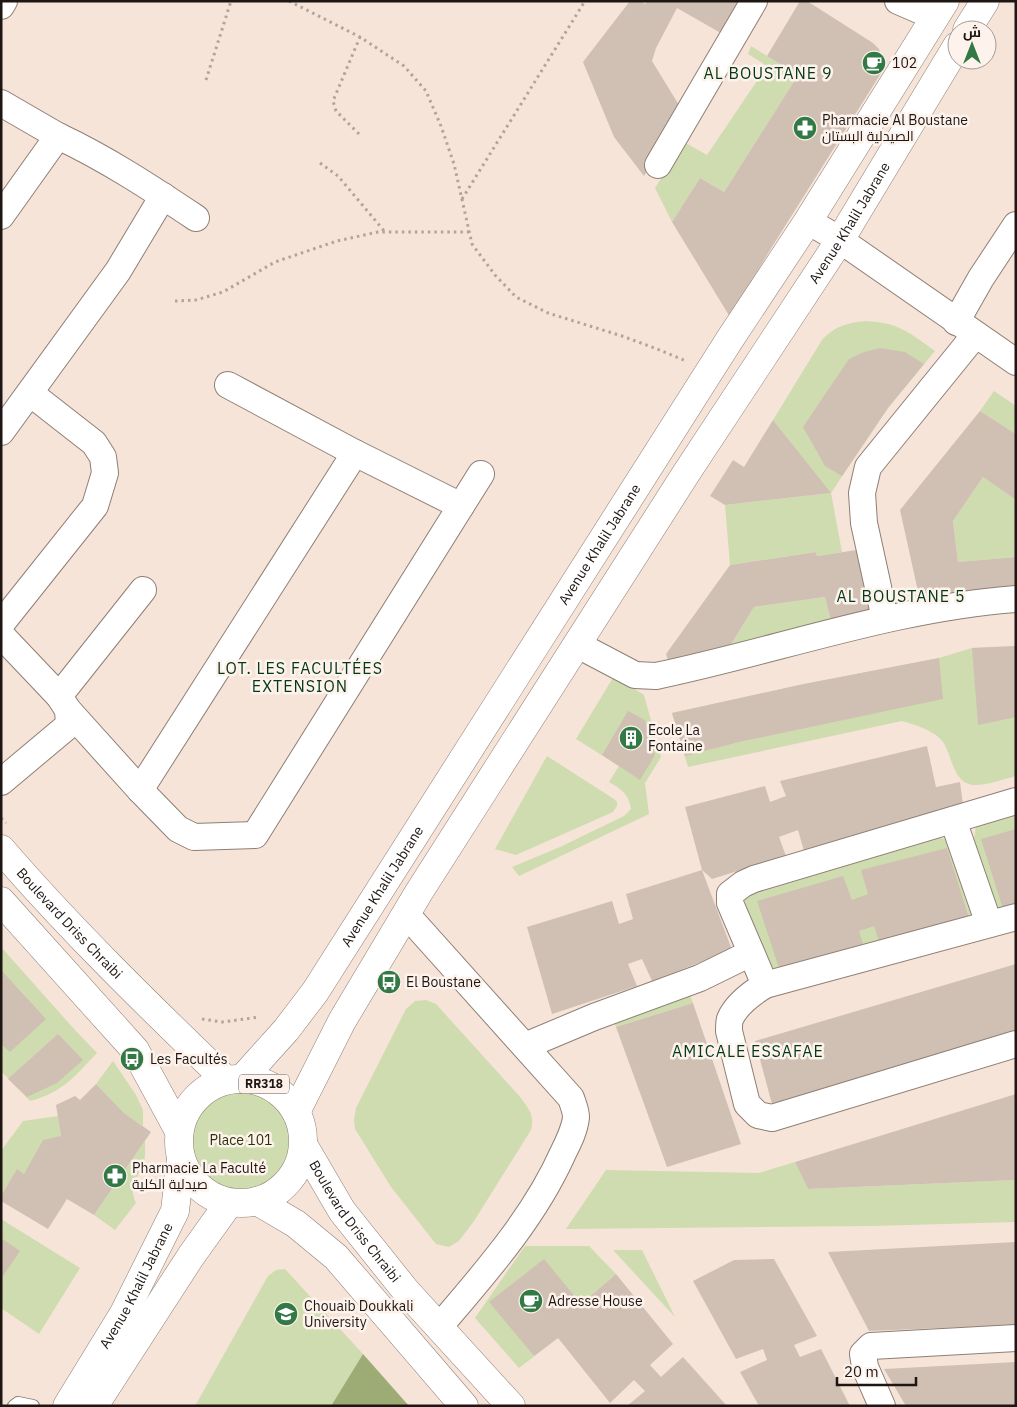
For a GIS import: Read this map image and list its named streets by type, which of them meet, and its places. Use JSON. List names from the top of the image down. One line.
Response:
{"streets":{"main road":["Avenue Khalil Jabrane","Boulevard Driss Chraibi","RR318"]},"crossings":[["Avenue Khalil Jabrane","Boulevard Driss Chraibi"]],"districts":["AL BOUSTANE 9","AL BOUSTANE 5","LOT. LES FACULTÉES EXTENSION","AMICALE ESSAFAE"],"parks":["Place 101"],"places":{"cafe":["102","Adresse House"],"pharmacy":["Pharmacie Al Boustane الصيدلية البستان","Pharmacie La Faculté صيدلية الكلية"],"building":["Ecole La Fontaine"],"bus stop":["El Boustane","Les Facultés"],"school or university":["Chouaib Doukkali University"]},"scale_bar":"20 m","north":"top"}
